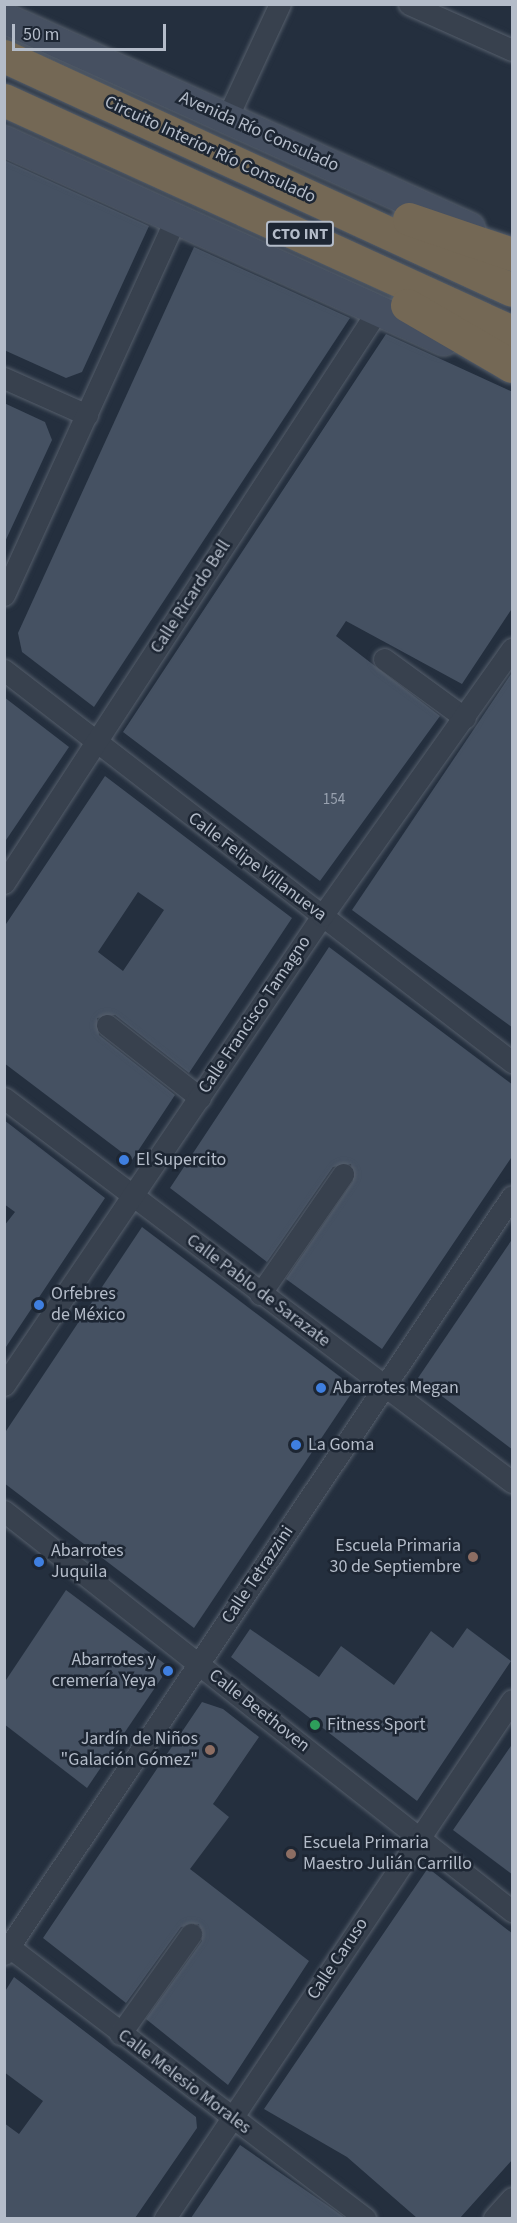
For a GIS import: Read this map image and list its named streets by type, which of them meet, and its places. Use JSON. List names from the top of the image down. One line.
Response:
{"streets":{"highway":["Circuito Interior Río Consulado","CTO INT"],"main road":["Avenida Río Consulado"],"street":["Calle Ricardo Bell","Calle Felipe Villanueva","Calle Francisco Tamagno","Calle Pablo de Sarazate","Calle Tetrazzini","Calle Beethoven","Calle Caruso","Calle Melesio Morales"]},"crossings":[["CTO INT","Calle Ricardo Bell"],["Calle Ricardo Bell","Calle Felipe Villanueva"],["Calle Felipe Villanueva","Calle Francisco Tamagno"],["Calle Francisco Tamagno","Calle Pablo de Sarazate"],["Calle Pablo de Sarazate","Calle Tetrazzini"],["Calle Tetrazzini","Calle Beethoven"],["Calle Tetrazzini","Calle Melesio Morales"],["Calle Beethoven","Calle Caruso"],["Calle Caruso","Calle Melesio Morales"]],"places":["El Supercito","Orfebres de México","Abarrotes Megan","La Goma","Escuela Primaria 30 de Septiembre","Abarrotes Juquila","Abarrotes y cremería Yeya","Fitness Sport","Jardín de Niños \"Galación Gómez\"","Escuela Primaria Maestro Julián Carrillo"],"house_numbers":["154"],"scale_bar":"50 m"}
